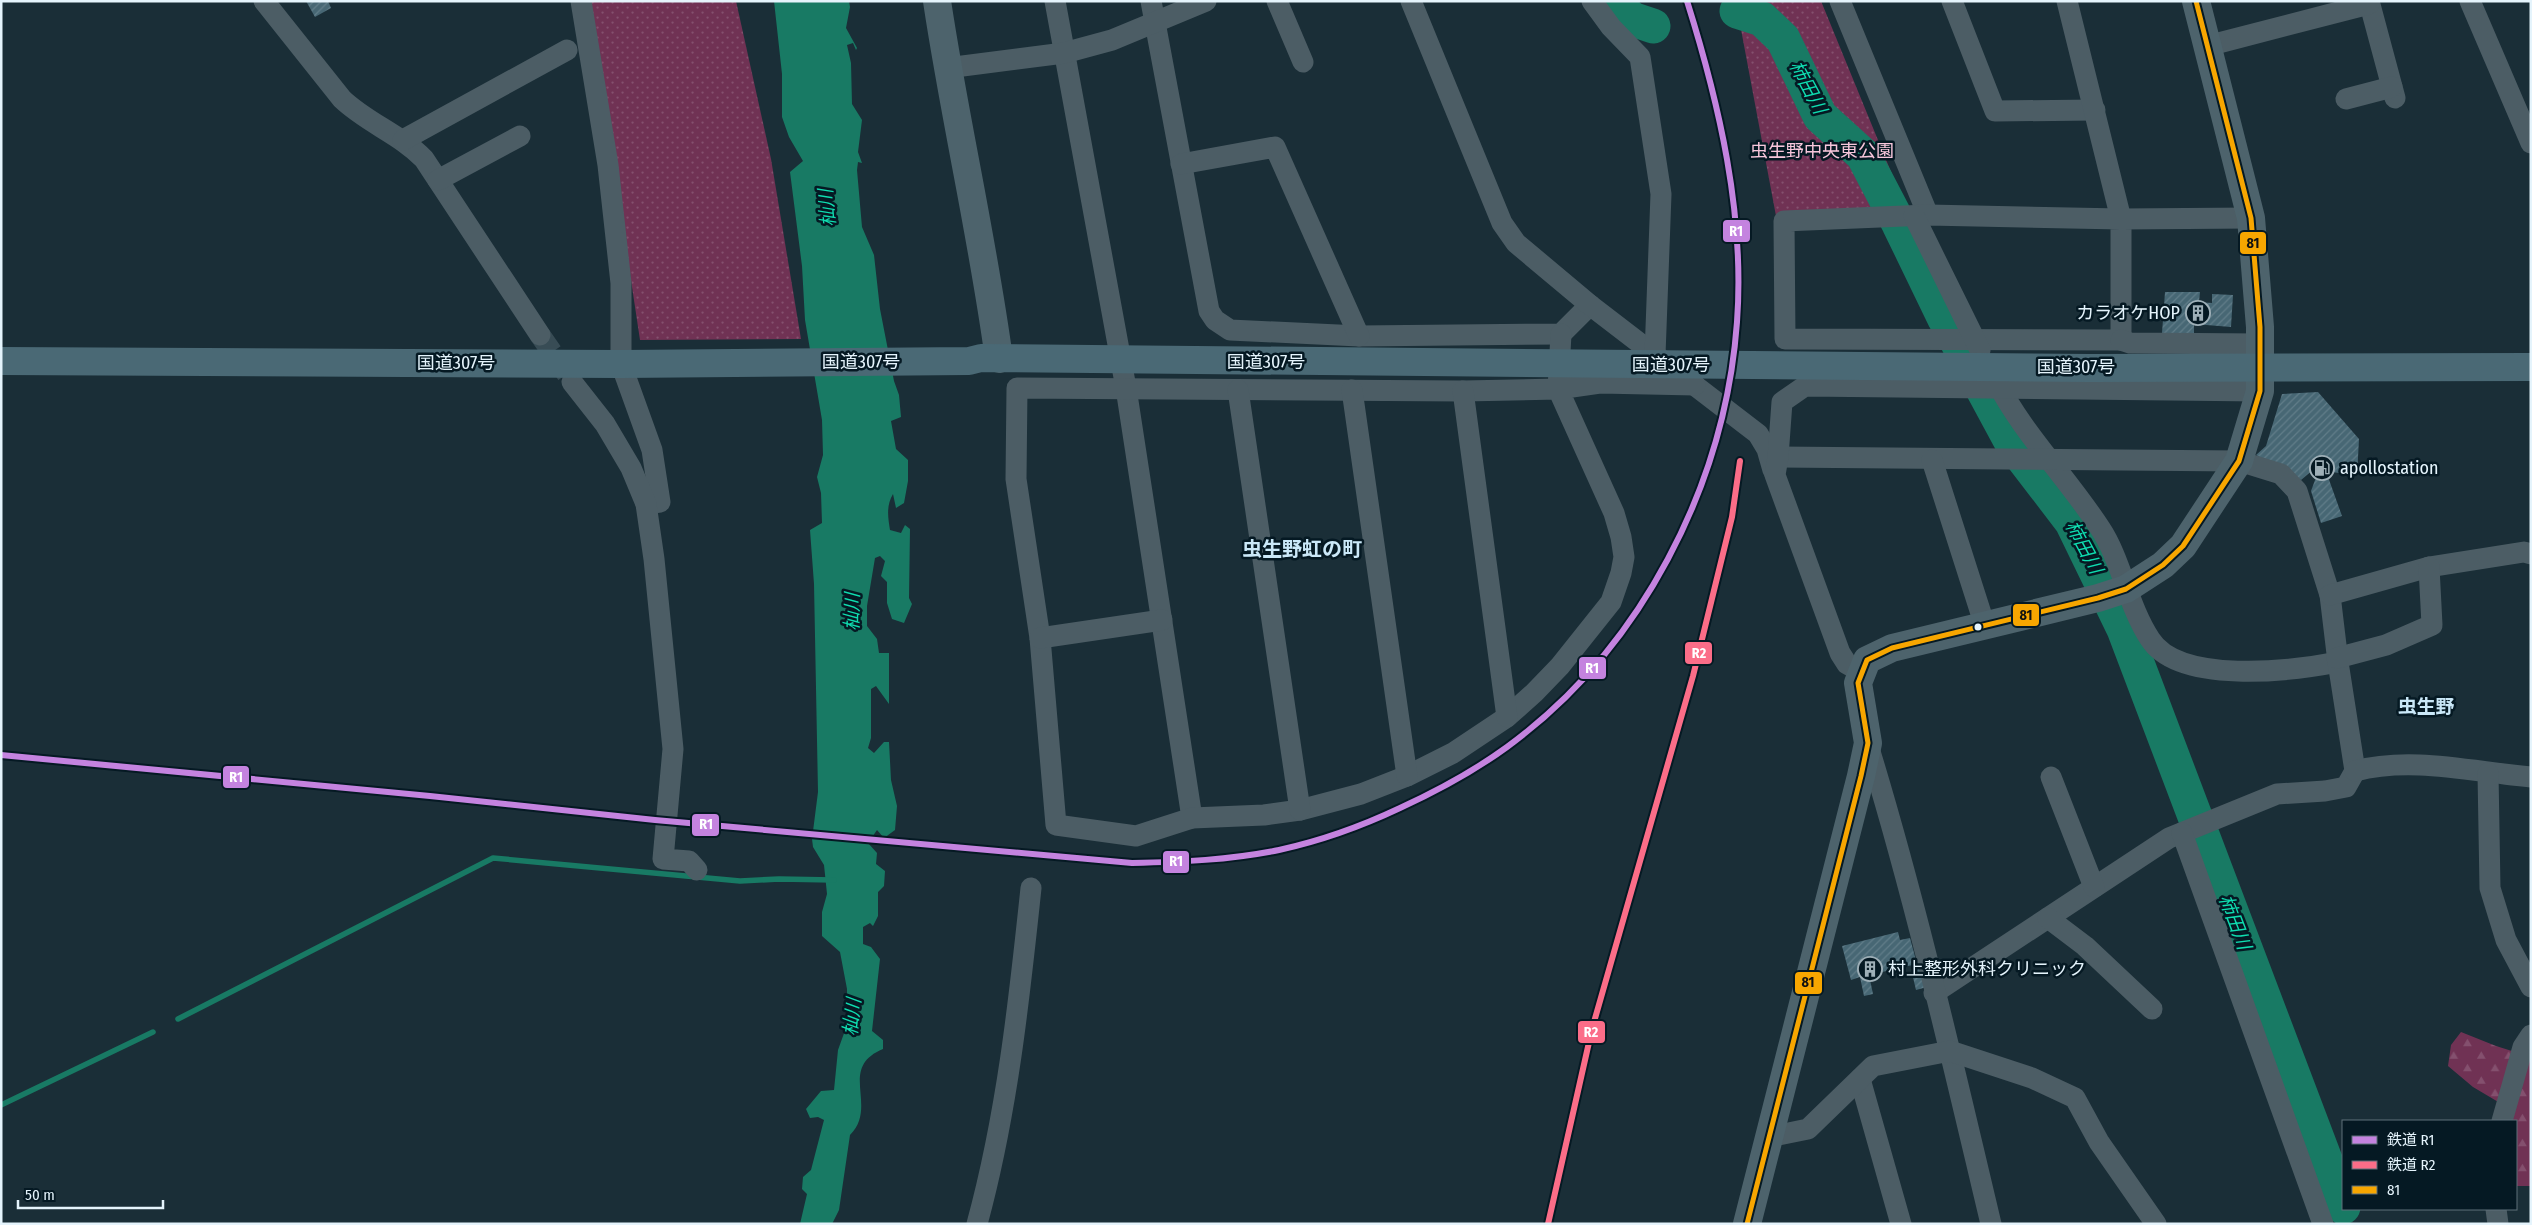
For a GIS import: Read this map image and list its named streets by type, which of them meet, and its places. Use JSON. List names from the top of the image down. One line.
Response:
{"streets":{"highway":["国道307号"]},"districts":["虫生野虹の町","虫生野"],"water":["柿田川","杣川"],"parks":["虫生野中央東公園"],"places":{"building":["カラオケHOP","村上整形外科クリニック"],"fuel station":["apollostation"]},"lines":["rail line R1","transit line 81","rail line R2"],"legend":["鉄道 R1","鉄道 R2","81"],"scale_bar":"50 m"}
